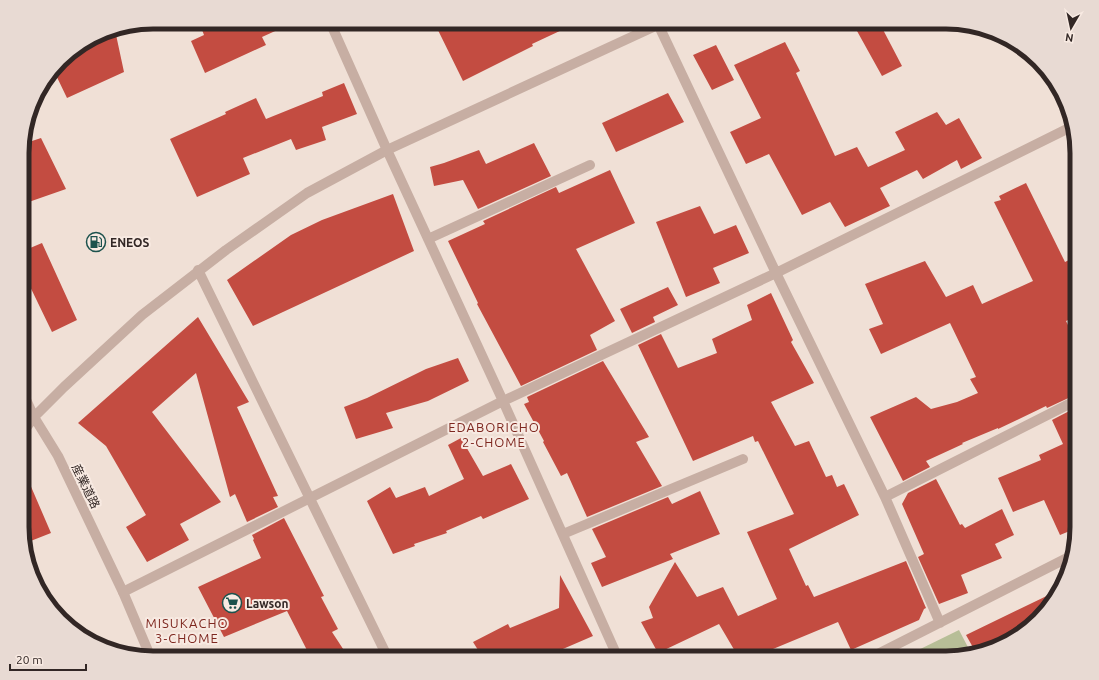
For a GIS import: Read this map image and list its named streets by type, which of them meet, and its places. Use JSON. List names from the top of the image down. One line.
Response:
{"streets":{"street":["産業道路"]},"districts":["EDABORICHO 2-CHOME","MISUKACHO 3-CHOME"],"places":{"fuel station":["ENEOS"],"supermarket":["Lawson"]},"scale_bar":"20 m","north":"bottom"}
